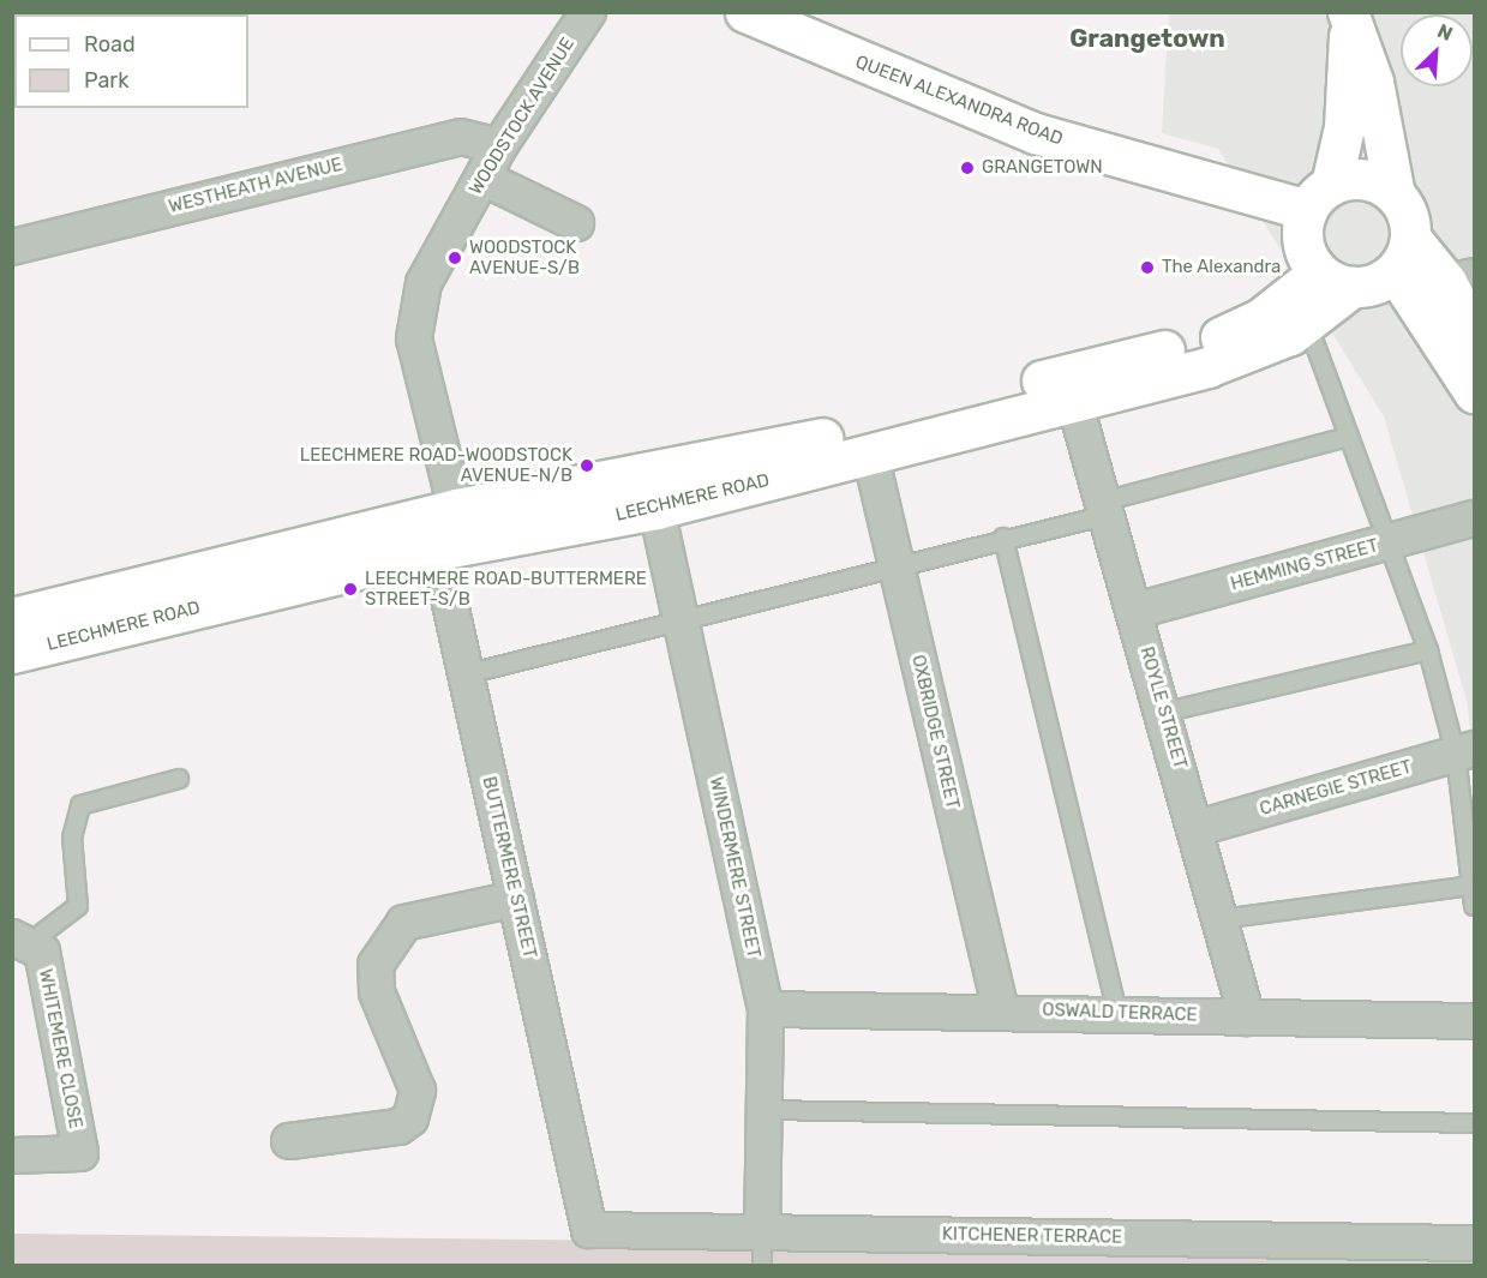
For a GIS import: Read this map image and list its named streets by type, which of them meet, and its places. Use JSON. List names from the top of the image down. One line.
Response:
{"streets":{"street":["QUEEN ALEXANDRA ROAD","WOODSTOCK AVENUE","WESTHEATH AVENUE","LEECHMERE ROAD","HEMMING STREET","ROYLE STREET","OXBRIDGE STREET","CARNEGIE STREET","BUTTERMERE STREET","WINDERMERE STREET","OSWALD TERRACE","WHITEMERE CLOSE","KITCHENER TERRACE"]},"crossings":[["QUEEN ALEXANDRA ROAD","LEECHMERE ROAD"],["WOODSTOCK AVENUE","WESTHEATH AVENUE"],["WOODSTOCK AVENUE","LEECHMERE ROAD"],["LEECHMERE ROAD","ROYLE STREET"],["LEECHMERE ROAD","OXBRIDGE STREET"],["LEECHMERE ROAD","BUTTERMERE STREET"],["LEECHMERE ROAD","WINDERMERE STREET"],["HEMMING STREET","ROYLE STREET"],["ROYLE STREET","CARNEGIE STREET"],["ROYLE STREET","OSWALD TERRACE"],["OXBRIDGE STREET","OSWALD TERRACE"],["BUTTERMERE STREET","KITCHENER TERRACE"],["WINDERMERE STREET","OSWALD TERRACE"],["WINDERMERE STREET","KITCHENER TERRACE"]],"districts":["Grangetown"],"places":["GRANGETOWN","WOODSTOCK AVENUE-S/B","The Alexandra","LEECHMERE ROAD-WOODSTOCK AVENUE-N/B","LEECHMERE ROAD-BUTTERMERE STREET-S/B"],"legend":["Road","Park"],"north":"top right"}
